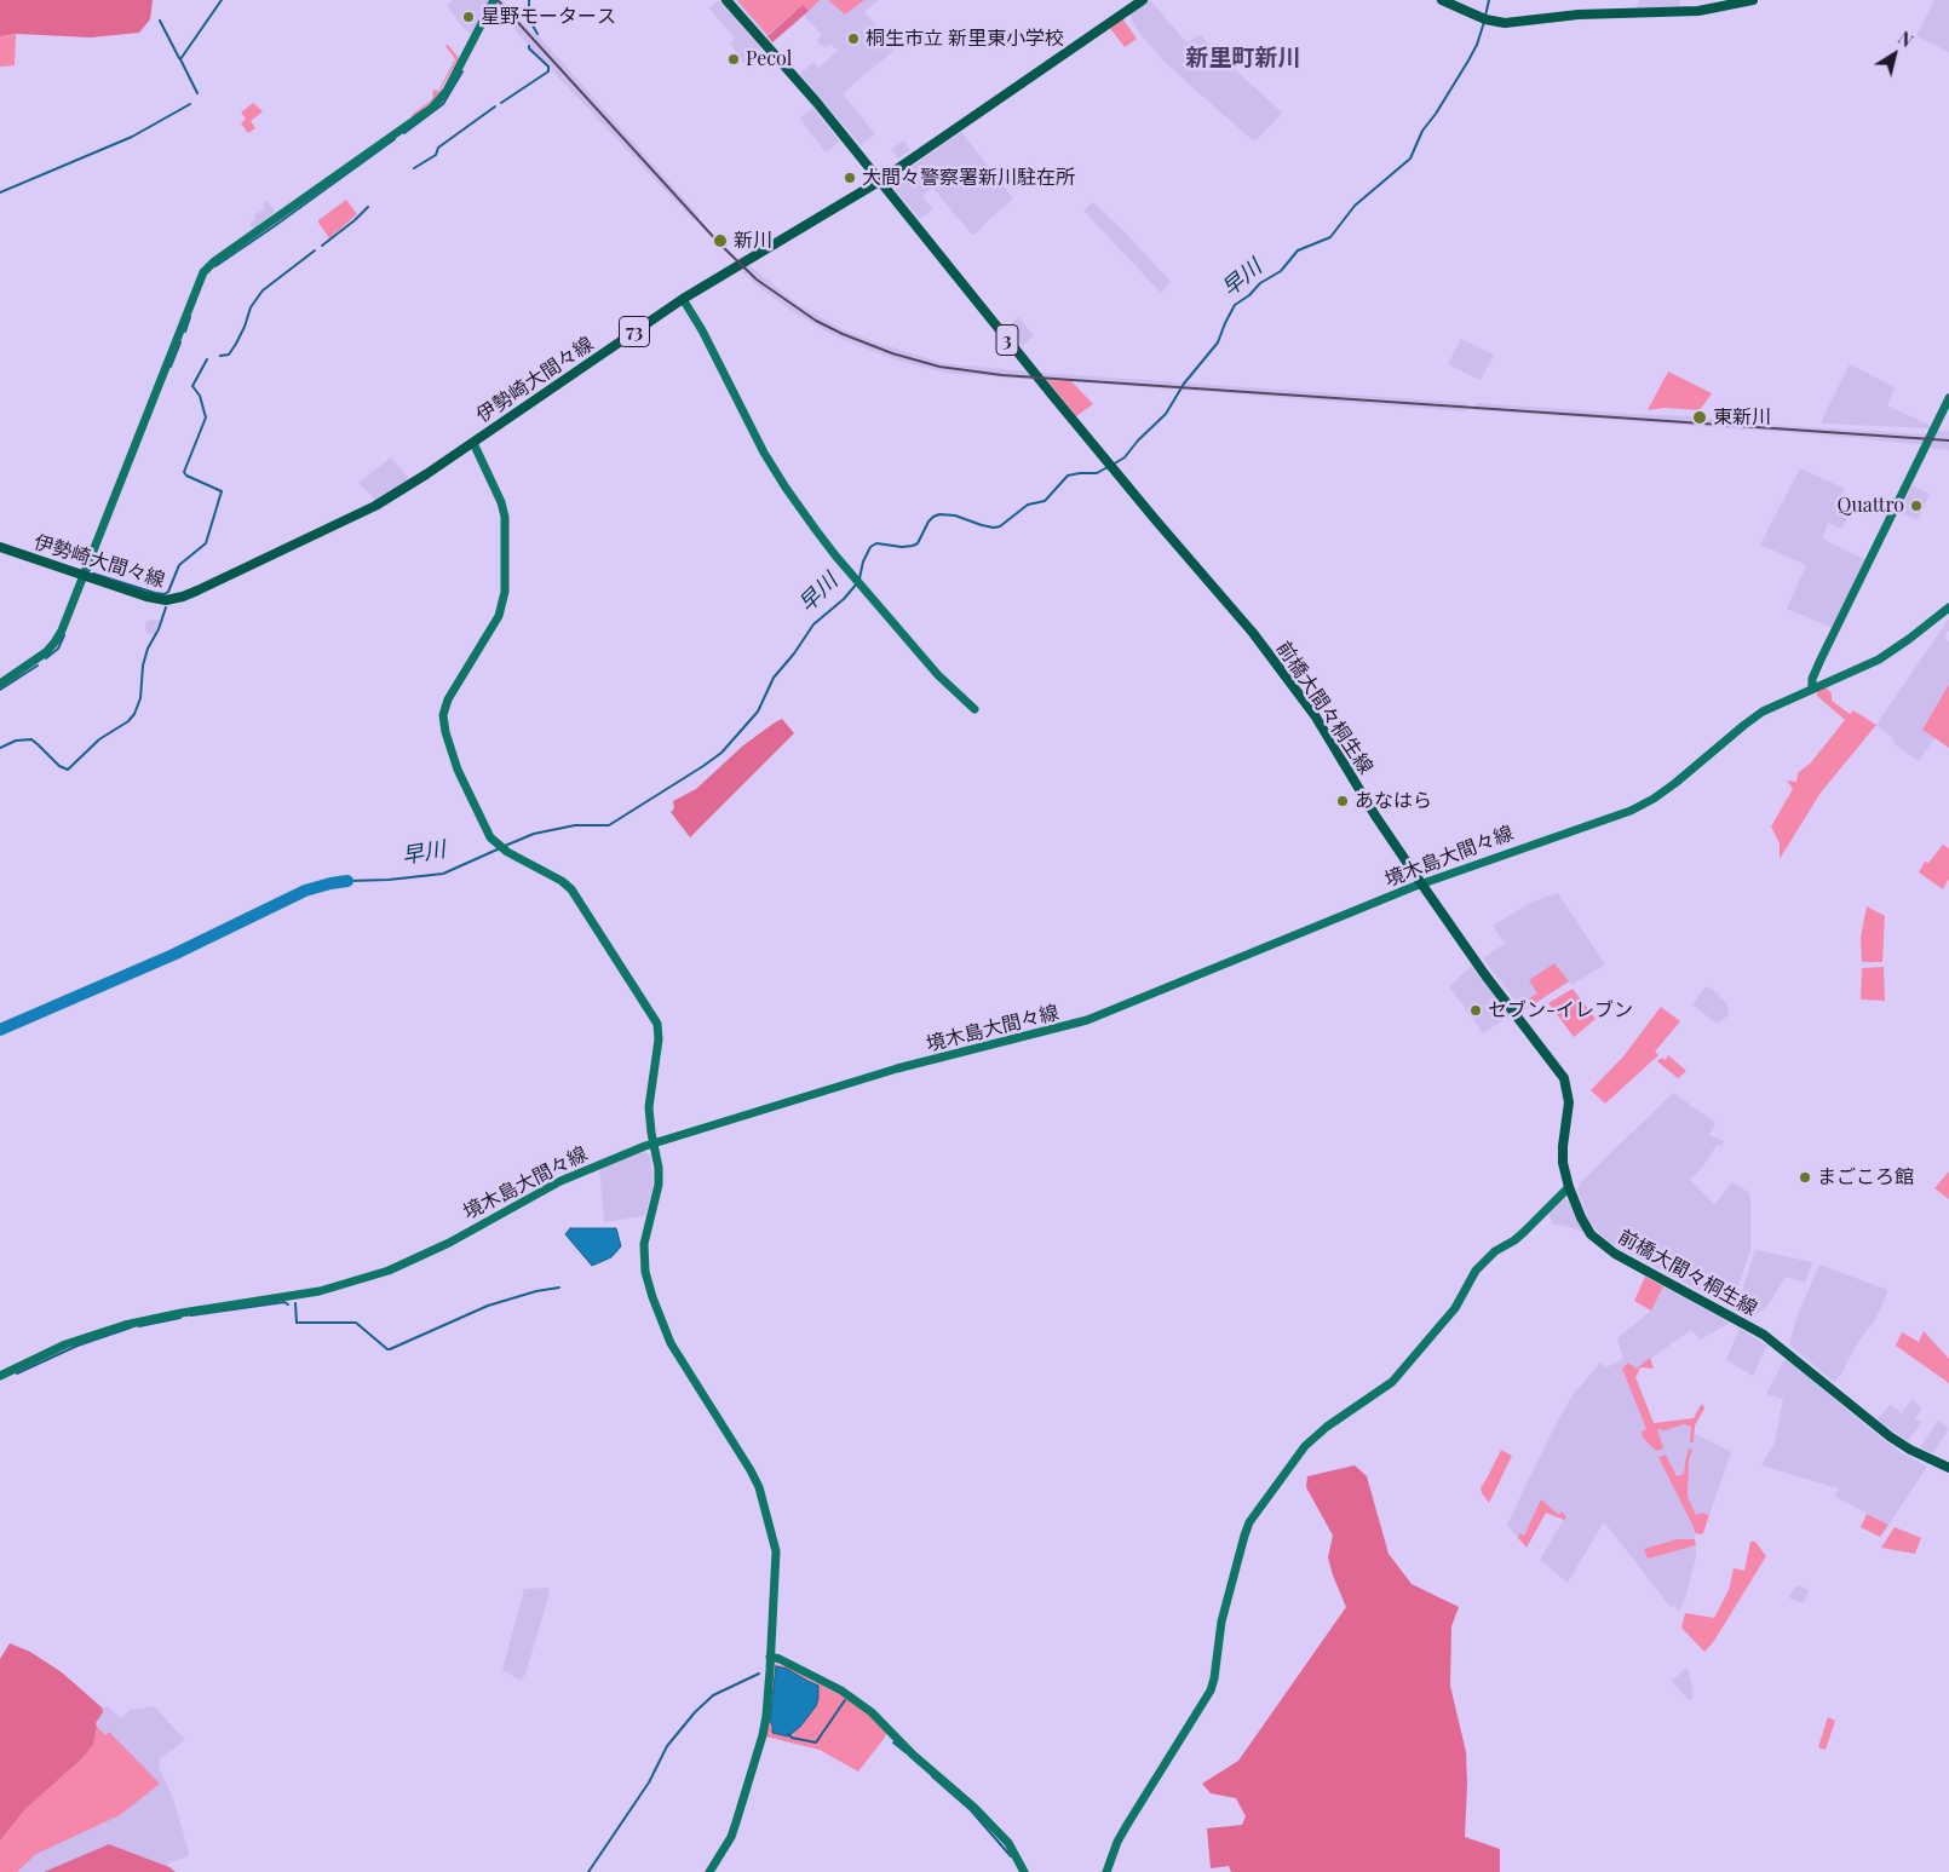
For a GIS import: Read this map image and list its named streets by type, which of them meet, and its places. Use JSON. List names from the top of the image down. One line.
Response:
{"streets":{"main road":["73","3","伊勢崎大間々線","前橋大間々桐生線"],"street":["境木島大間々線"]},"crossings":[["伊勢崎大間々線","前橋大間々桐生線"],["前橋大間々桐生線","境木島大間々線"]],"districts":["新里町新川"],"water":["早川"],"places":["星野モータース","桐生市立 新里東小学校","Pecol","大間々警察署新川駐在所","新川","東新川","Quattro","あなはら","セブン-イレブン","まごころ館"],"north":"top right"}
